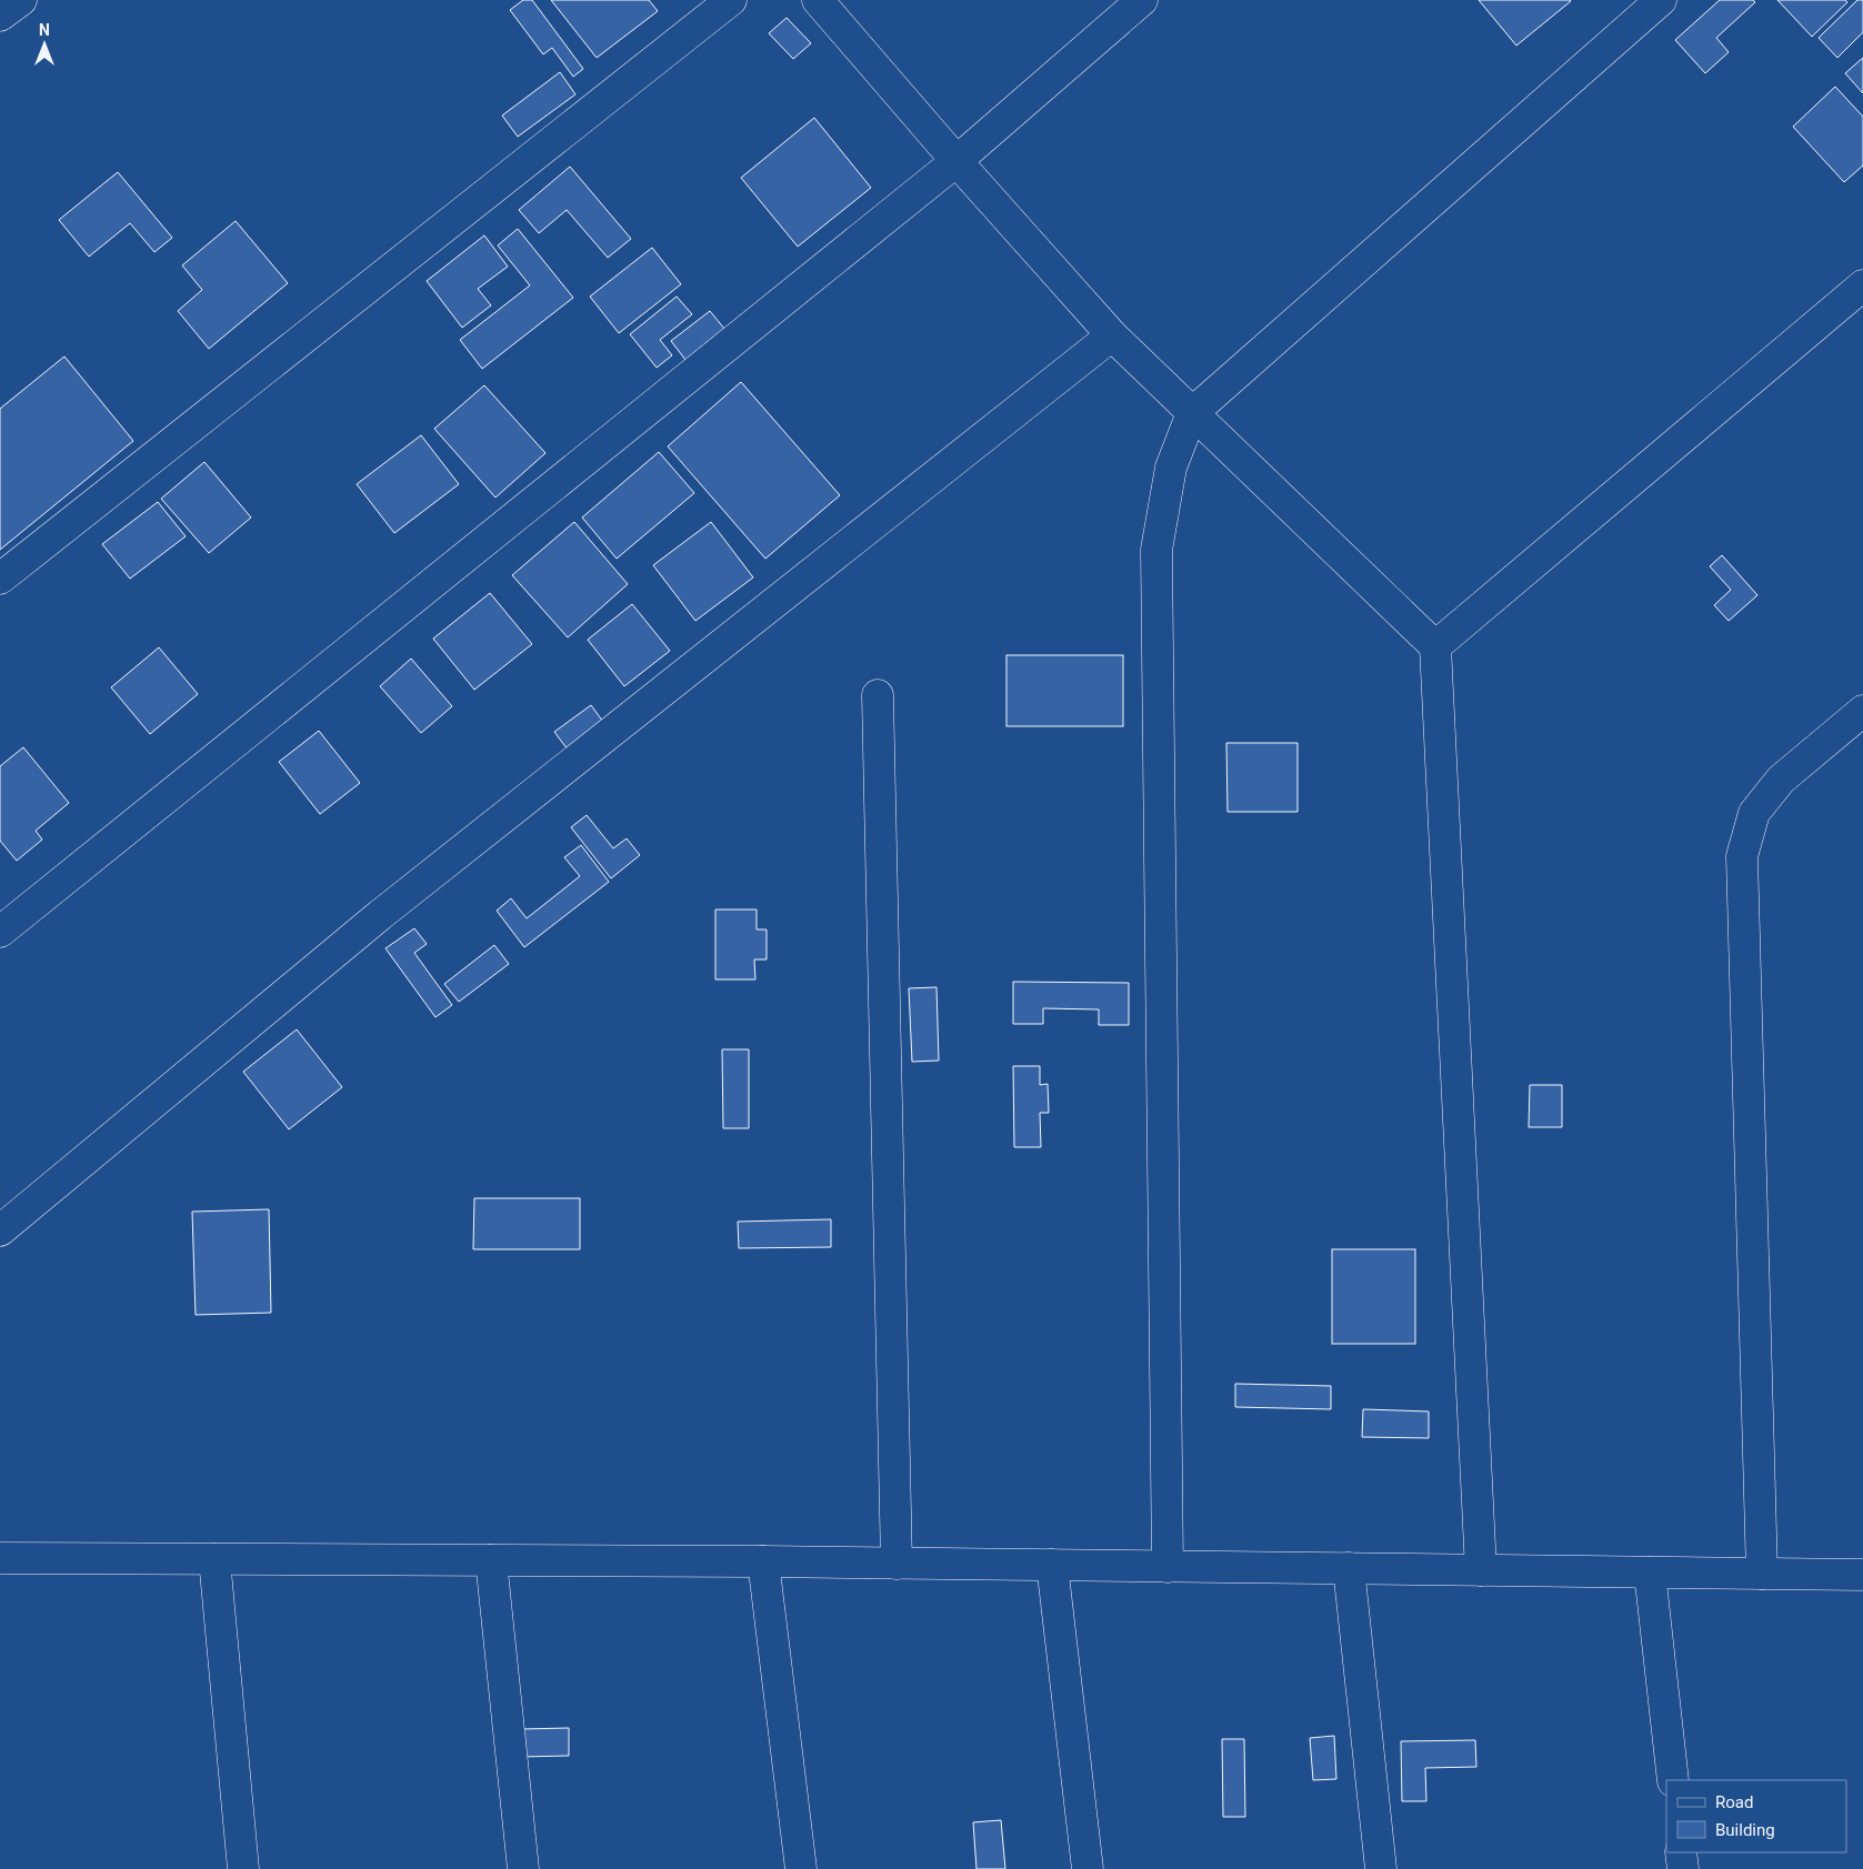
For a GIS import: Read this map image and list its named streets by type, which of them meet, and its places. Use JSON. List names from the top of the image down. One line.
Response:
{"legend":["Road","Building"],"north":"top"}
